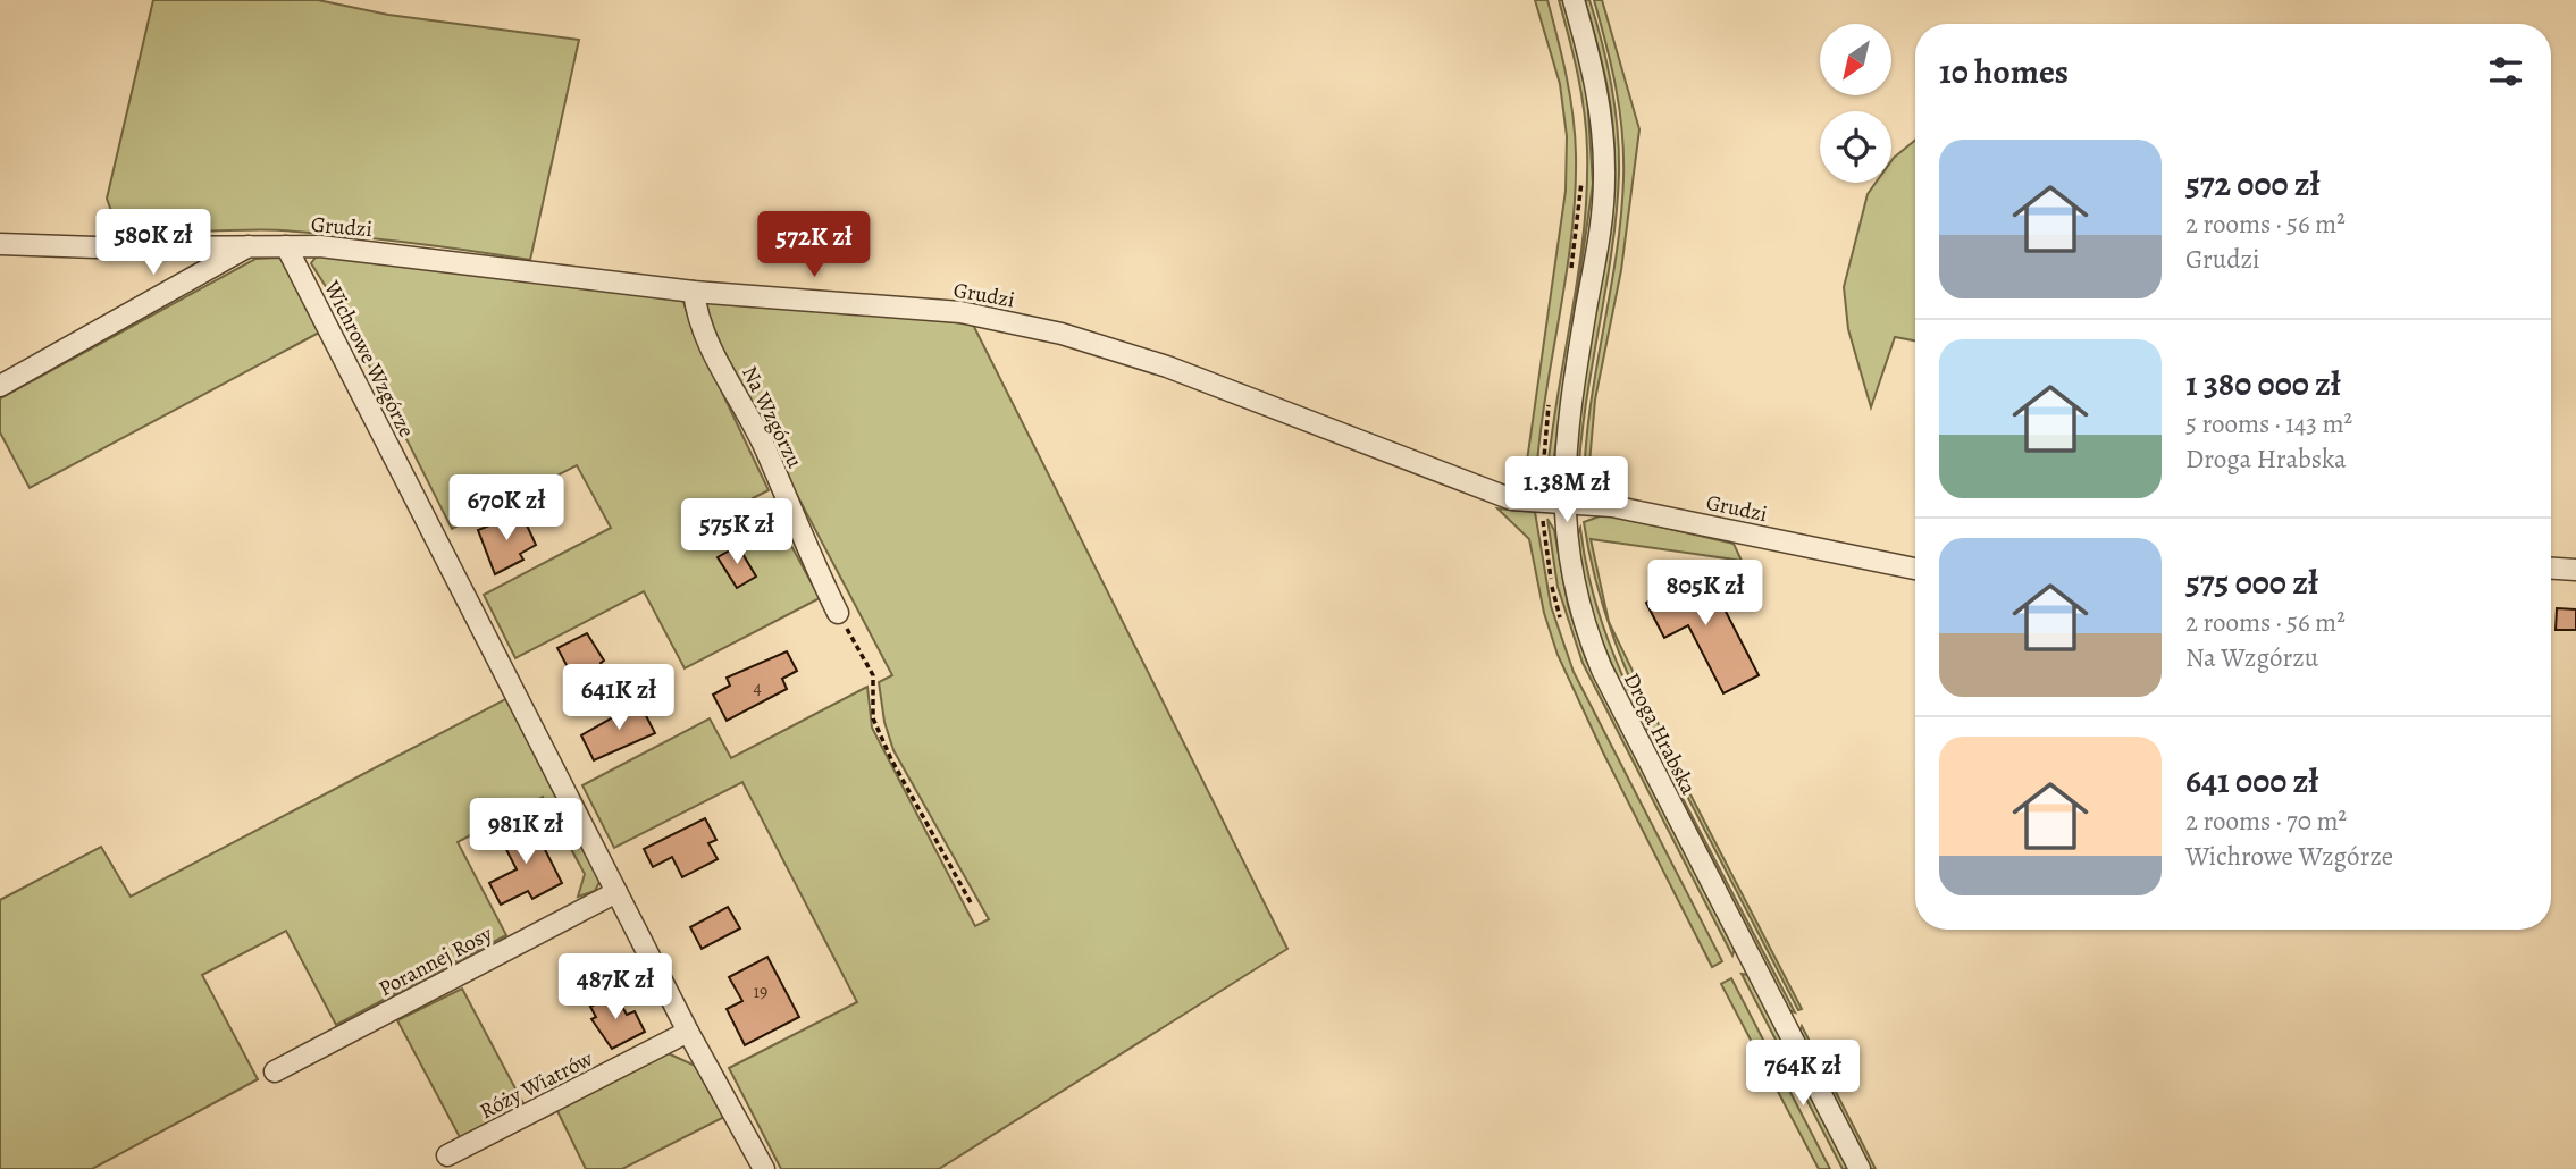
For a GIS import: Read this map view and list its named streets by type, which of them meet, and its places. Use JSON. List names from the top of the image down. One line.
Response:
{"streets":{"street":["Grudzi","Wichrowe Wzgórze","Na Wzgórzu","Droga Hrabska","Porannej Rosy","Róży Wiatrów"]},"crossings":[["Grudzi","Wichrowe Wzgórze"],["Grudzi","Na Wzgórzu"],["Grudzi","Droga Hrabska"],["Wichrowe Wzgórze","Porannej Rosy"],["Wichrowe Wzgórze","Róży Wiatrów"]],"house_numbers":["4","19"],"north":"bottom left","page":{"heading":"10 homes","list":[{"name":"572 000 zł","note":"2 rooms · 56 m² · Grudzi"},{"name":"1 380 000 zł","note":"5 rooms · 143 m² · Droga Hrabska"},{"name":"575 000 zł","note":"2 rooms · 56 m² · Na Wzgórzu"},{"name":"641 000 zł","note":"2 rooms · 70 m² · Wichrowe Wzgórze"}],"price":["580K zł","572K zł","1.38M zł","670K zł","575K zł","805K zł","641K zł","981K zł","487K zł","764K zł"]}}
